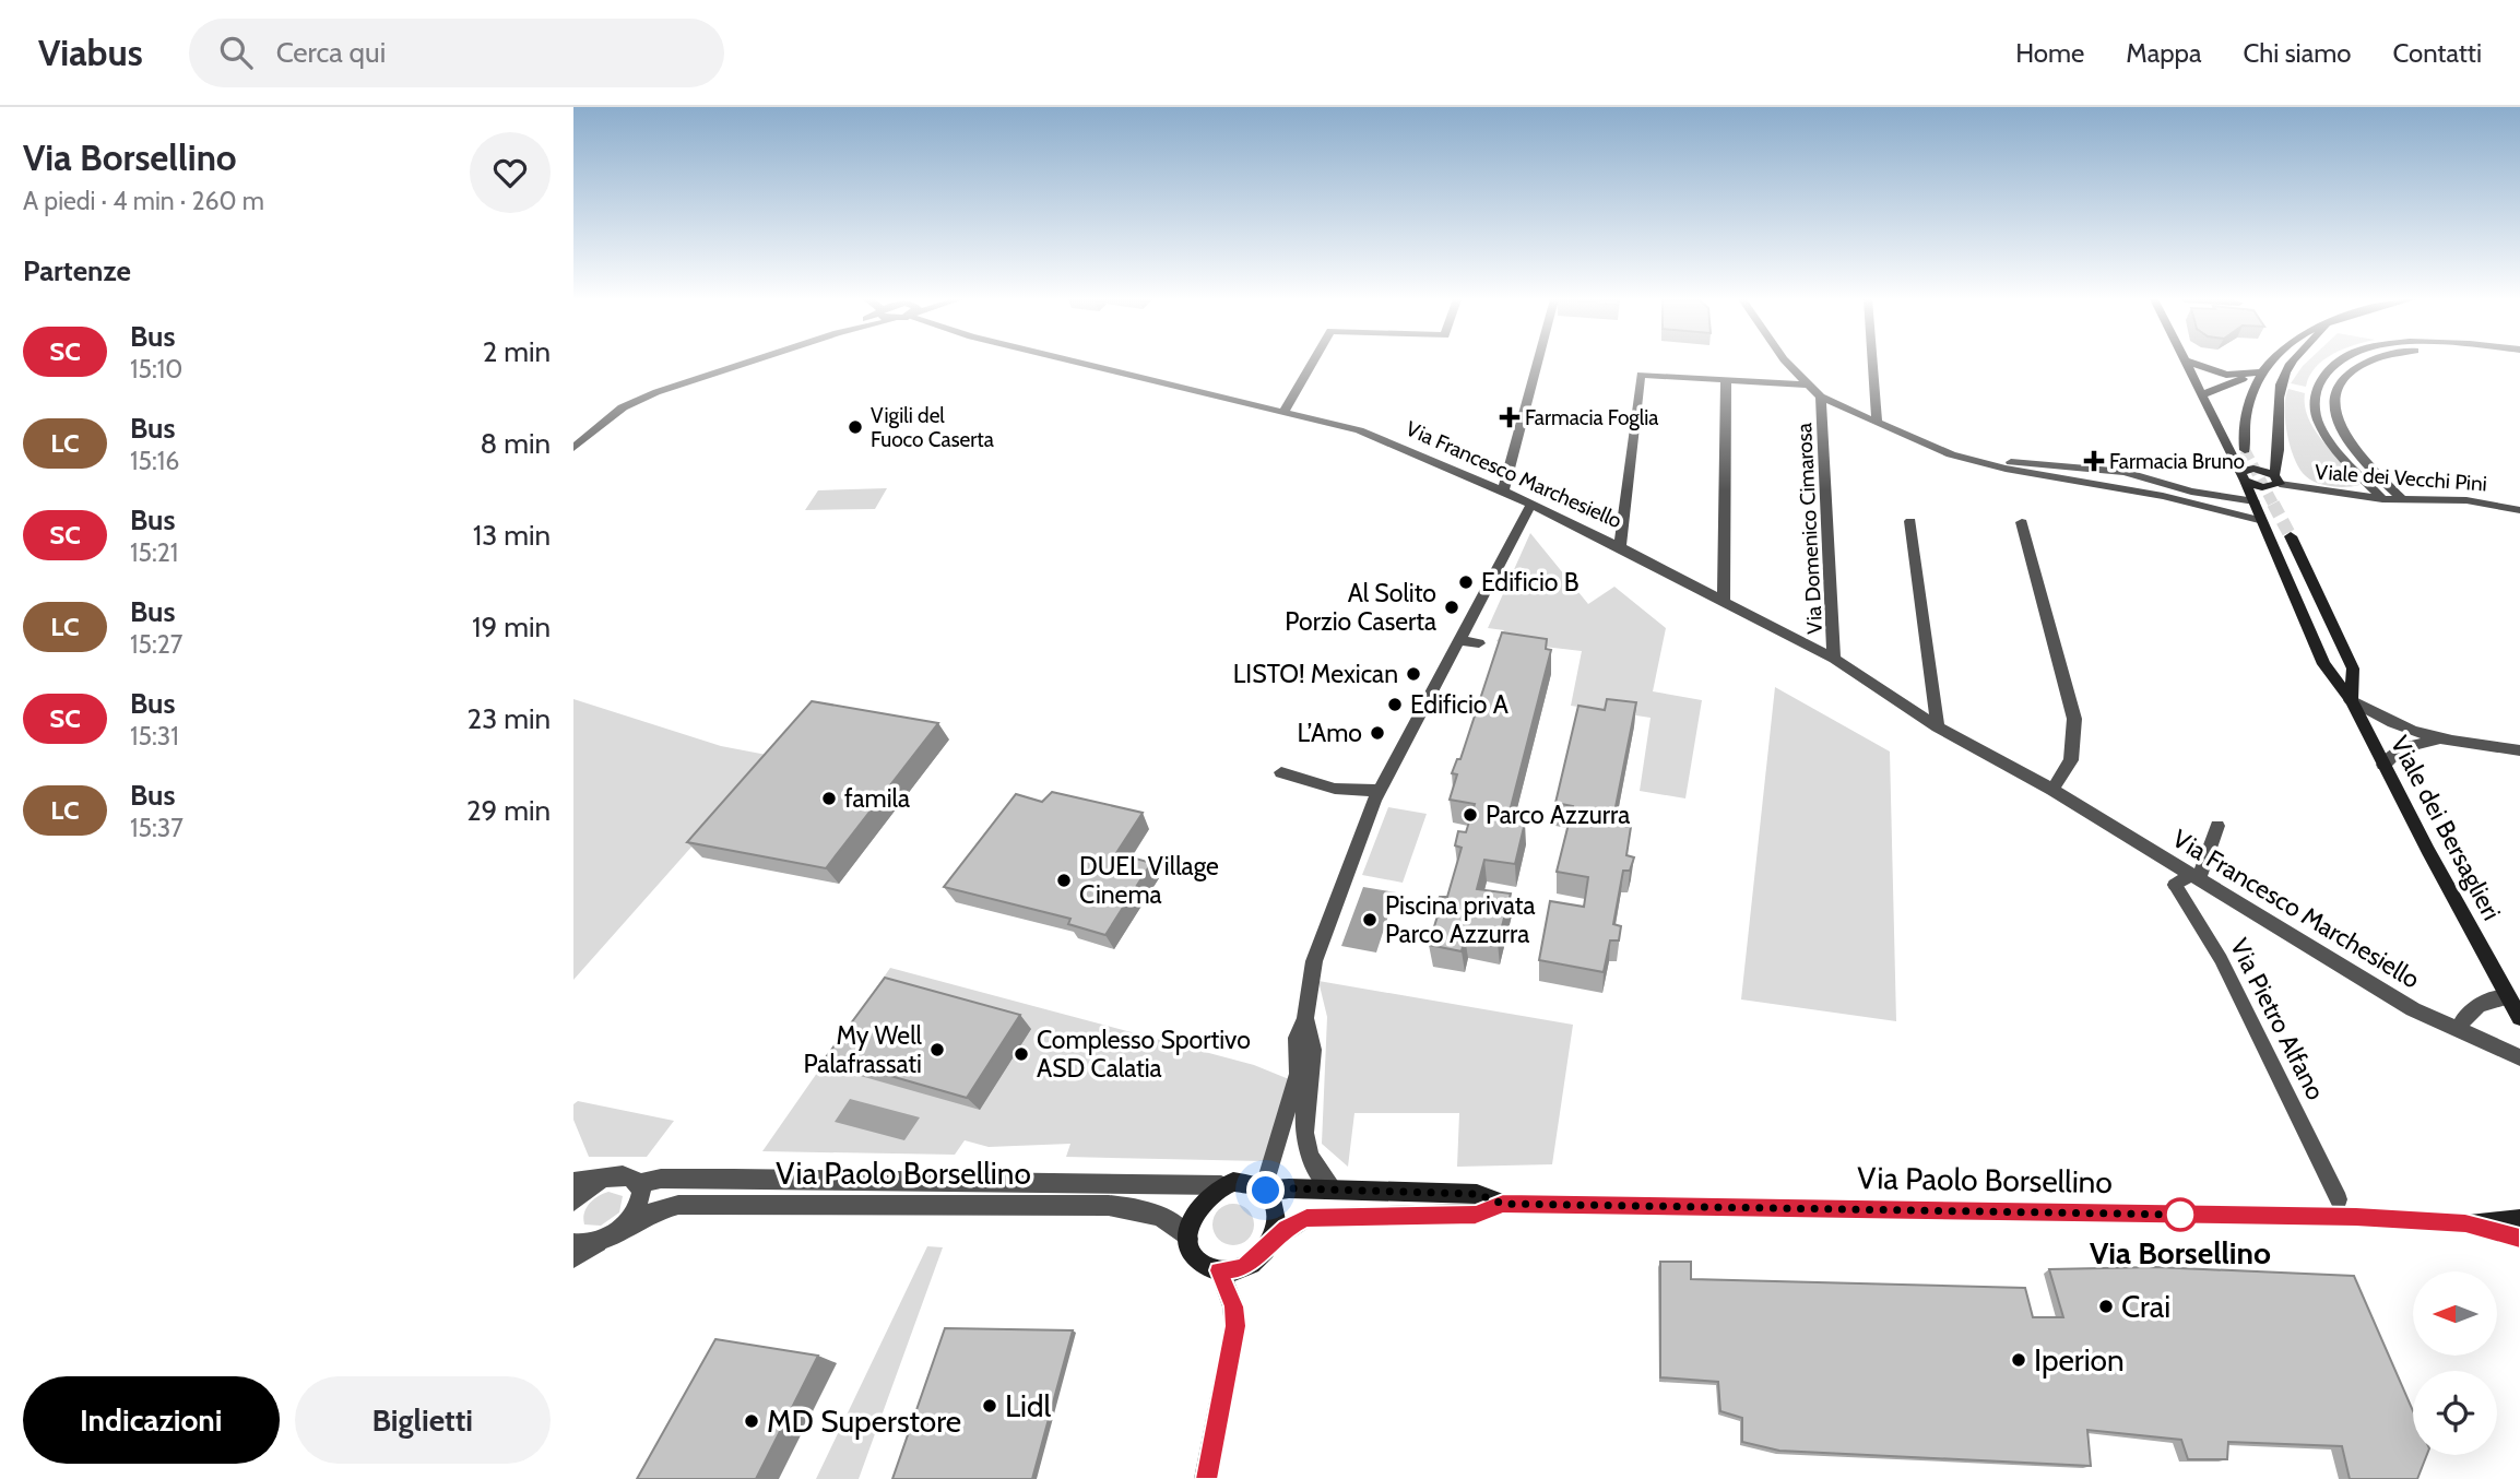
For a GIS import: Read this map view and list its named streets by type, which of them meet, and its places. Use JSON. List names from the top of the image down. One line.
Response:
{"streets":{"main road":["Viale dei Bersaglieri","Via Paolo Borsellino"],"street":["Via Francesco Marchesiello","Viale dei Vecchi Pini","Via Domenico Cimarosa","Via Pietro Alfano"]},"crossings":[["Via Francesco Marchesiello","Via Domenico Cimarosa"],["Via Francesco Marchesiello","Via Pietro Alfano"]],"places":{"health":["Farmacia Foglia","Farmacia Bruno"],"other":["Vigili del Fuoco Caserta","Edificio B","Al Solito Porzio Caserta","LISTO! Mexican","Edificio A","L’Amo","famila","Parco Azzurra","DUEL Village Cinema","Piscina privata Parco Azzurra","My Well Palafrassati","Complesso Sportivo ASD Calatia","Via Borsellino","Crai","Iperion","Lidl","MD Superstore"]},"lines":["bus line SC"],"north":"left","page":{"header":"Viabus","search":"Cerca qui","nav":["Home","Mappa","Chi siamo","Contatti"],"heading":[["Via Borsellino","A piedi · 4 min · 260 m"],"Partenze"],"list":[{"mark":"SC","name":"Bus","note":"15:10","value":"2 min"},{"mark":"LC","name":"Bus","note":"15:16","value":"8 min"},{"mark":"SC","name":"Bus","note":"15:21","value":"13 min"},{"mark":"LC","name":"Bus","note":"15:27","value":"19 min"},{"mark":"SC","name":"Bus","note":"15:31","value":"23 min"},{"mark":"LC","name":"Bus","note":"15:37","value":"29 min"}],"buttons":["Indicazioni","Biglietti"]}}
